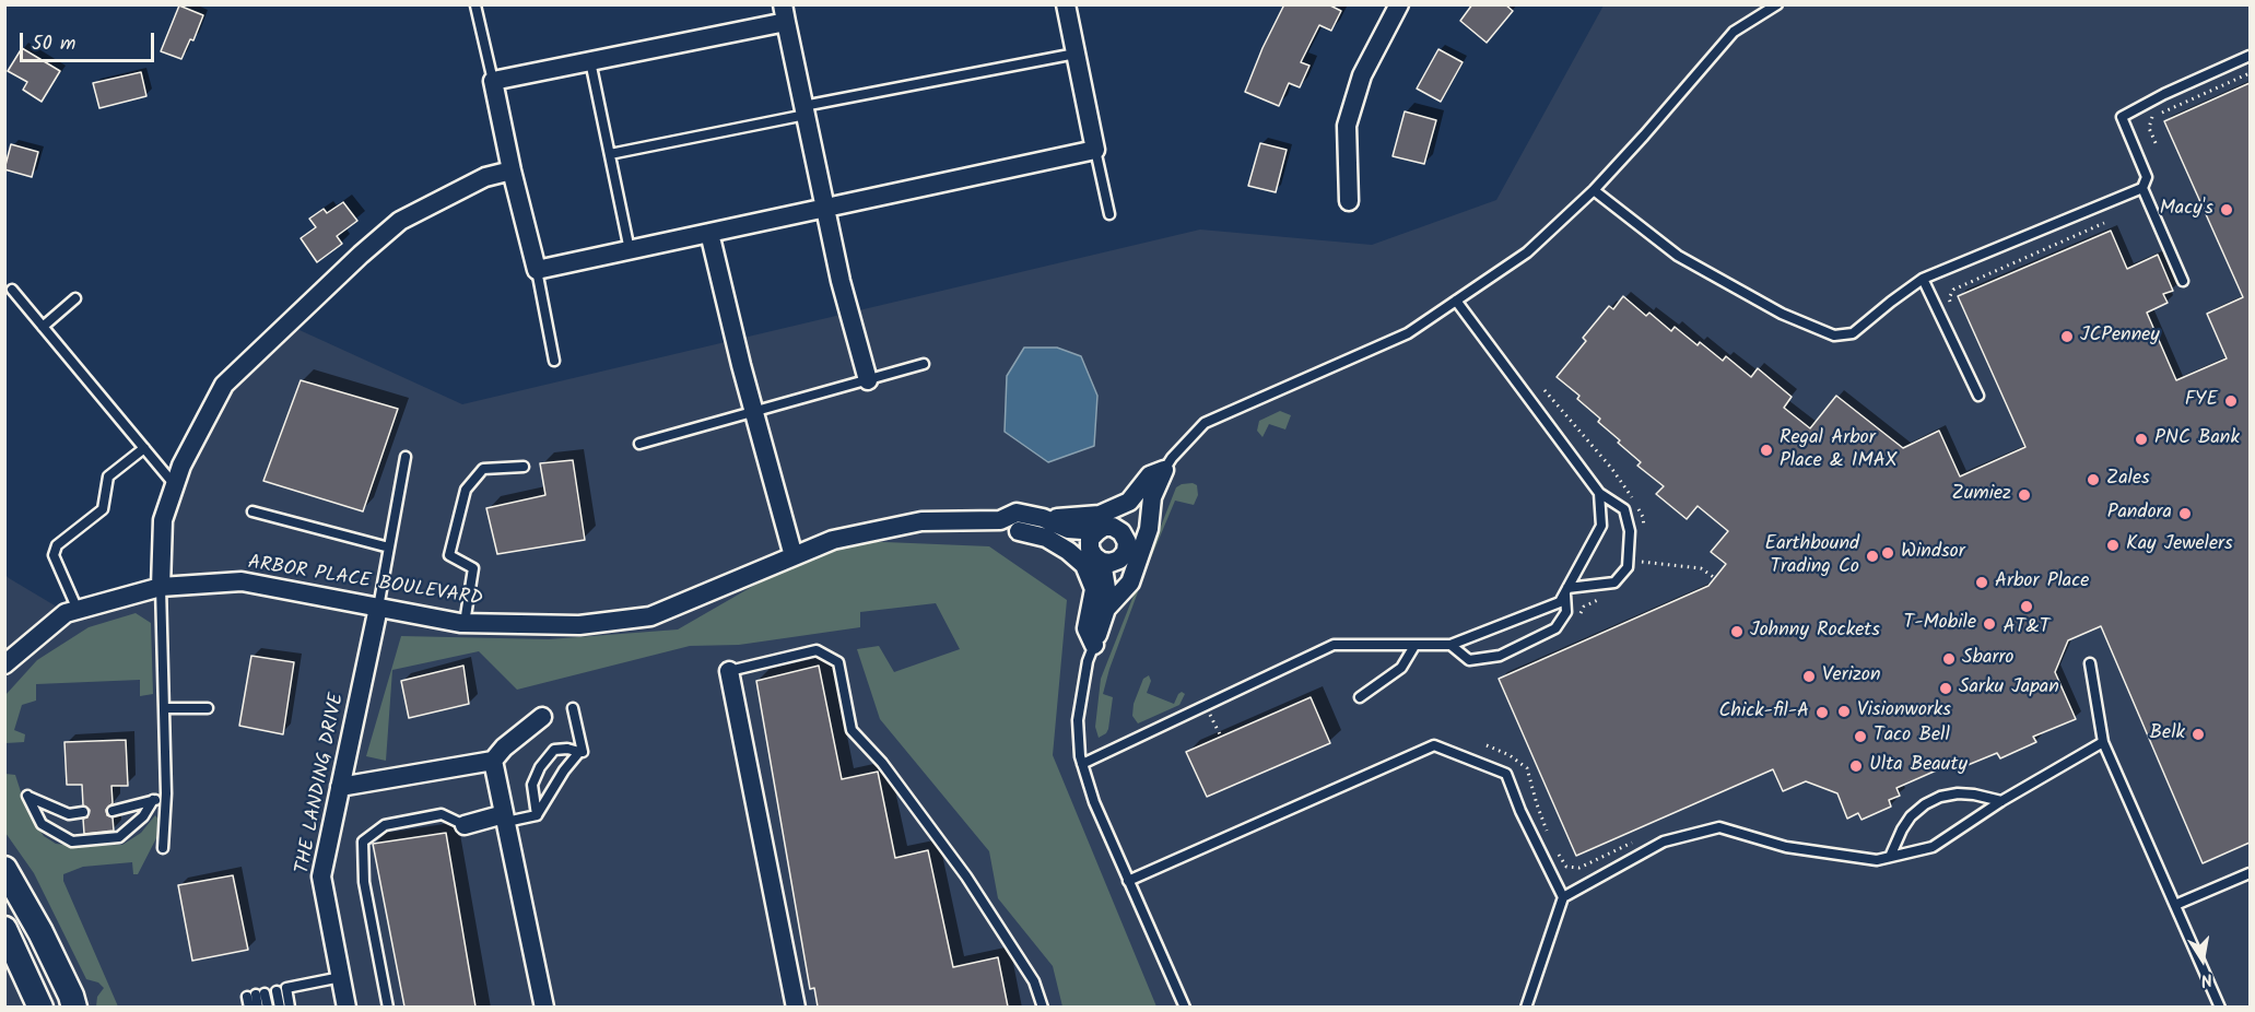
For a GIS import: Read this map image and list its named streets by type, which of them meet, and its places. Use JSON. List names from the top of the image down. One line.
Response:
{"streets":{"street":["ARBOR PLACE BOULEVARD","THE LANDING DRIVE"]},"crossings":[["ARBOR PLACE BOULEVARD","THE LANDING DRIVE"]],"places":["Macy's","JCPenney","FYE","PNC Bank","Regal Arbor Place & IMAX","Zales","Zumiez","Pandora","Kay Jewelers","Windsor","Earthbound Trading Co","Arbor Place","AT&T","T-Mobile","Johnny Rockets","Sbarro","Verizon","Sarku Japan","Visionworks","Chick-fil-A","Belk","Taco Bell","Ulta Beauty"],"scale_bar":"50 m","north":"bottom"}
